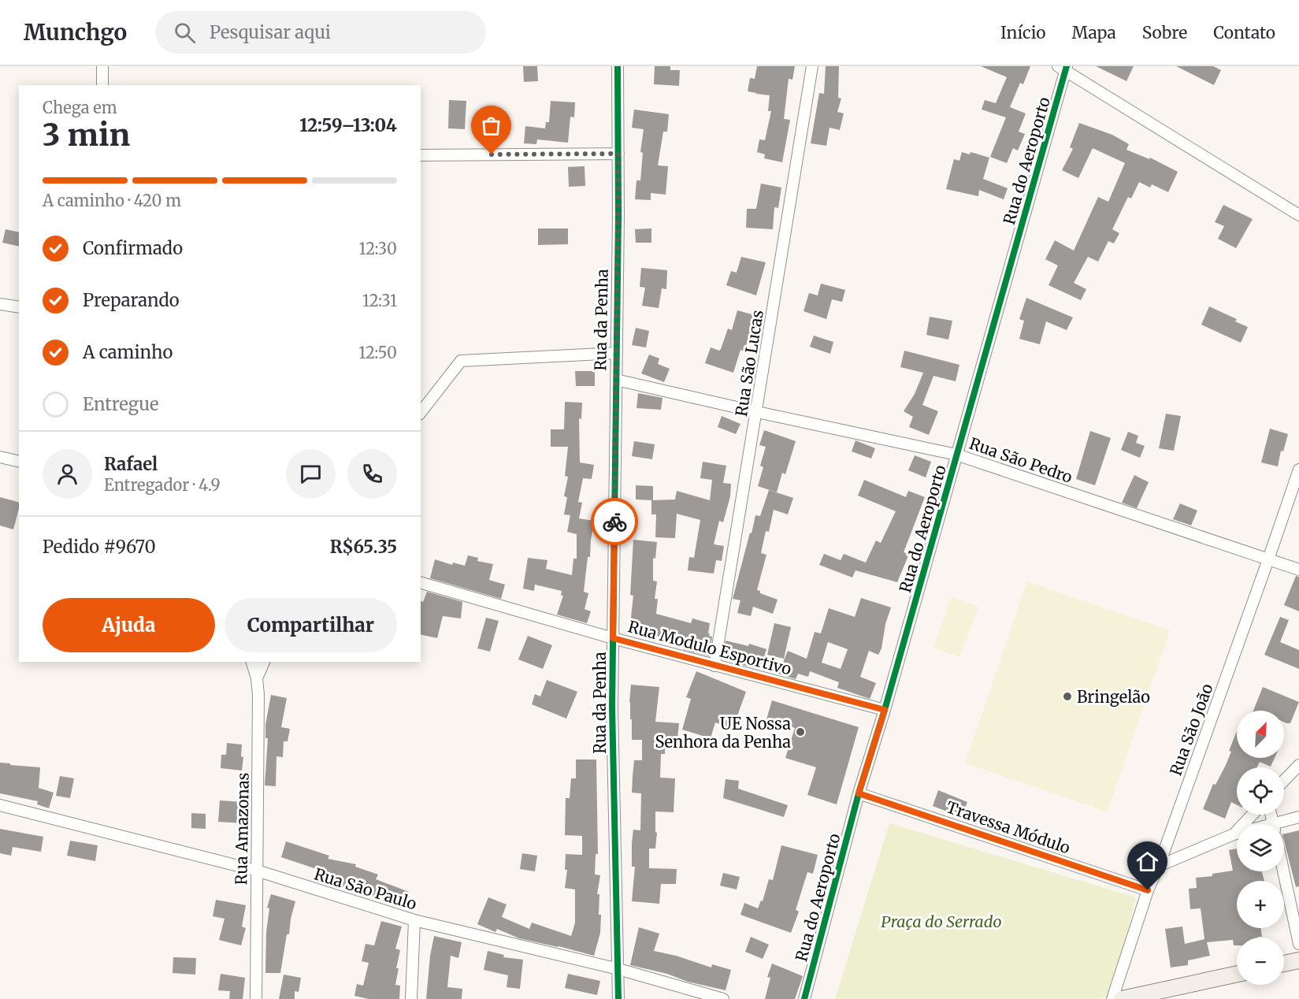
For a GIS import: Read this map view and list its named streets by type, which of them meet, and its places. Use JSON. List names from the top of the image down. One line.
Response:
{"streets":{"street":["Rua do Aeroporto","Rua da Penha","Rua São Lucas","Rua São Pedro","Rua Modulo Esportivo","Rua São João","Travessa Módulo","Rua Amazonas","Rua São Paulo"]},"crossings":[["Rua do Aeroporto","Rua São Pedro"],["Rua do Aeroporto","Rua Modulo Esportivo"],["Rua do Aeroporto","Travessa Módulo"],["Rua da Penha","Rua São Pedro"],["Rua da Penha","Rua Modulo Esportivo"],["Rua da Penha","Rua São Paulo"],["Rua São Lucas","Rua São Pedro"],["Rua São Lucas","Rua Modulo Esportivo"],["Rua São Pedro","Rua São João"],["Rua São João","Travessa Módulo"],["Rua Amazonas","Rua São Paulo"]],"parks":["Praça do Serrado"],"places":["Bringelão","UE Nossa Senhora da Penha"],"north":"top right","page":{"header":"Munchgo","search":"Pesquisar aqui","nav":["Início","Mapa","Sobre","Contato"],"heading":["3 min","Chega em","12:59–13:04"],"panel":["Rafael","Entregador · 4.9","Pedido #9670","R$65.35"],"bar":"A caminho · 420 m","list":[["Confirmado","12:30"],["Preparando","12:31"],["A caminho","12:50"],"Entregue"],"buttons":["Ajuda","Compartilhar"],"map_buttons":["+","−"]}}
